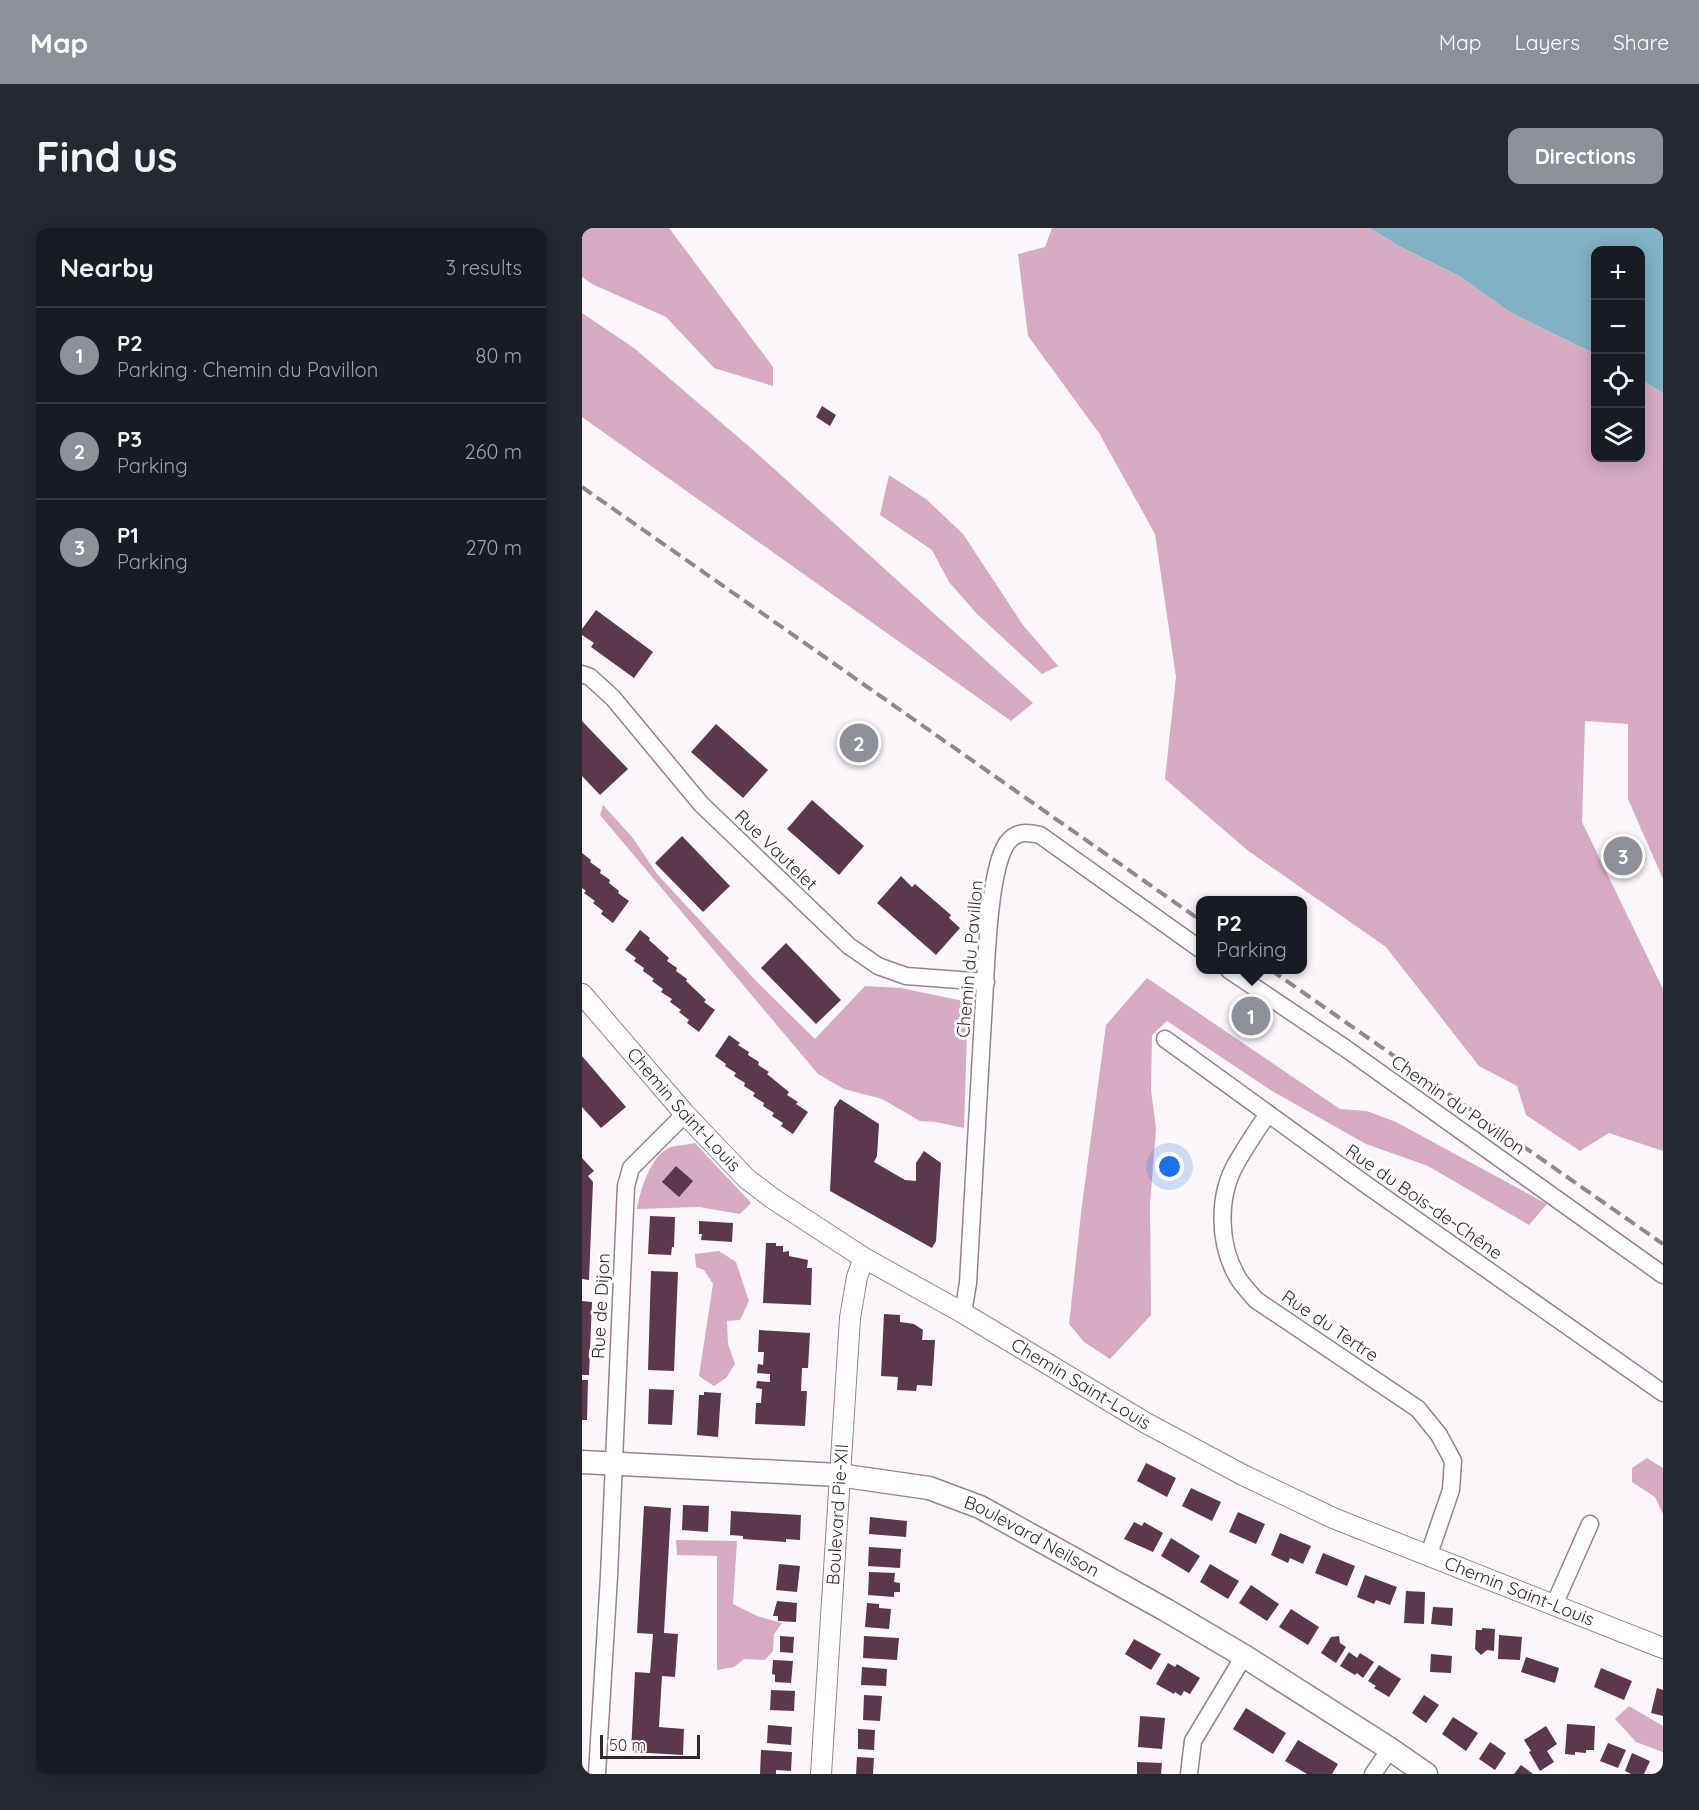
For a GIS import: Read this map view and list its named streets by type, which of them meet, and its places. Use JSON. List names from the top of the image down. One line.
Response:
{"streets":{"main road":["Boulevard Neilson"],"street":["Rue Vautelet","Chemin du Pavillon","Chemin Saint-Louis","Rue du Bois-de-Chêne","Rue de Dijon","Rue du Tertre","Boulevard Pie-XII"]},"crossings":[["Rue Vautelet","Chemin du Pavillon"],["Chemin du Pavillon","Chemin Saint-Louis"],["Chemin Saint-Louis","Rue de Dijon"],["Chemin Saint-Louis","Rue du Tertre"],["Chemin Saint-Louis","Boulevard Pie-XII"],["Rue du Bois-de-Chêne","Rue du Tertre"],["Rue de Dijon","Boulevard Neilson"],["Boulevard Pie-XII","Boulevard Neilson"]],"scale_bar":"50 m","page":{"header":"Map","nav":["Map","Layers","Share"],"buttons":"Directions","title":"Find us","heading":["Nearby","3 results"],"map_buttons":["+","−"],"list":[{"mark":"1","name":"P2","note":"Parking · Chemin du Pavillon","value":"80 m"},{"mark":"2","name":"P3","note":"Parking","value":"260 m"},{"mark":"3","name":"P1","note":"Parking","value":"270 m"}],"pins":["2","3","1"],"popup":["P2","Parking"],"scale":"50 m"}}
